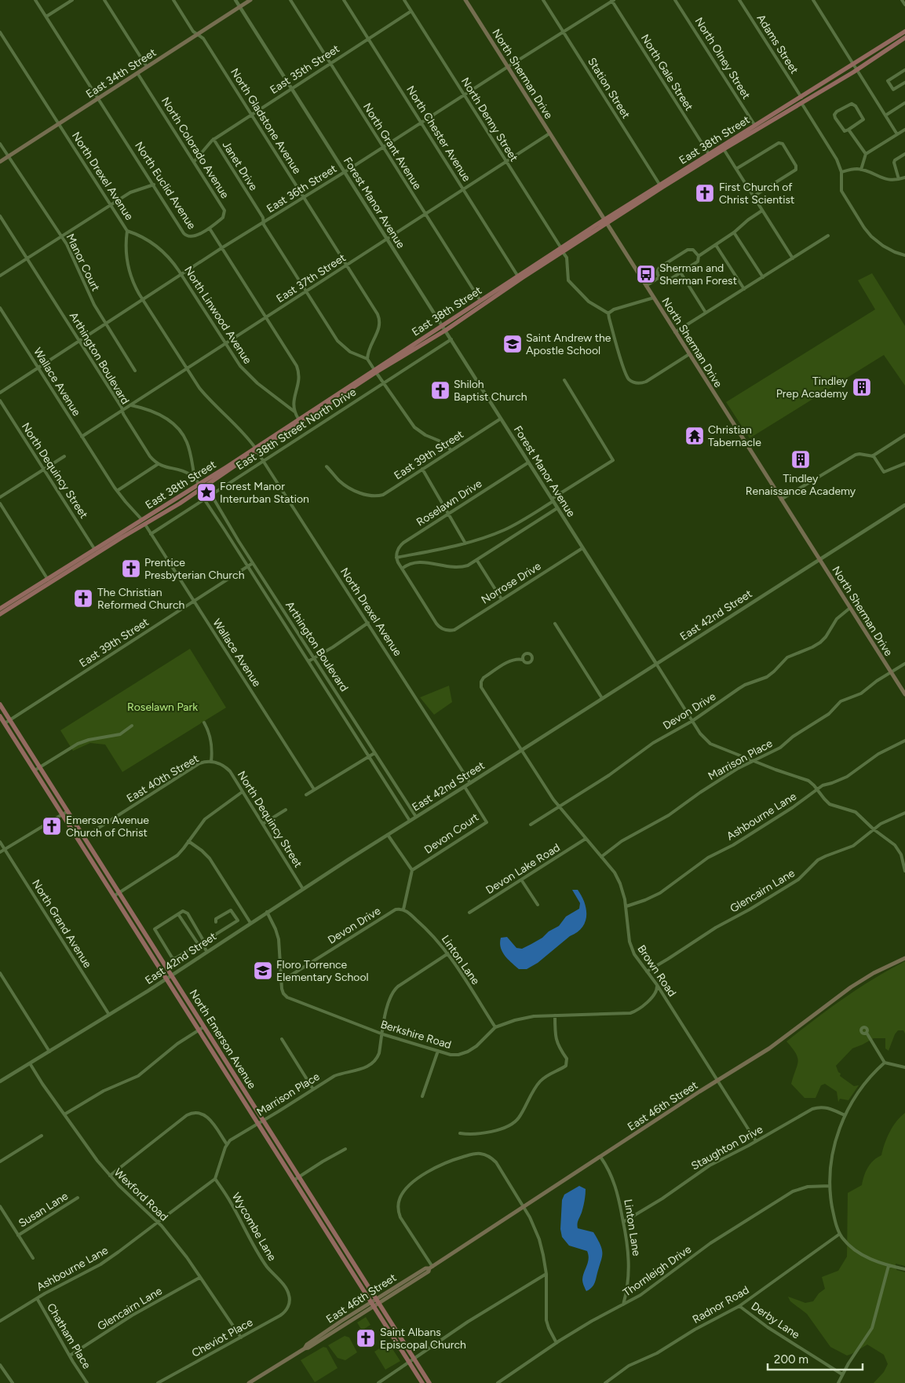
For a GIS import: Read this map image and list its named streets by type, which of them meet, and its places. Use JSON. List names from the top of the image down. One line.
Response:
{"streets":{"main road":["East 34th Street","North Sherman Drive","East 38th Street","North Emerson Avenue","East 46th Street"],"street":["Adams Street","North Olney Street","East 35th Street","North Gale Street","Station Street","North Denny Street","North Gladstone Avenue","North Chester Avenue","North Grant Avenue","North Colorado Avenue","Janet Drive","North Drexel Avenue","North Euclid Avenue","East 36th Street","Forest Manor Avenue","Manor Court","East 37th Street","North Linwood Avenue","Arthington Boulevard","Wallace Avenue","East 38th Street North Drive","East 39th Street","North Dequincy Street","Roselawn Drive","Norrose Drive","East 42nd Street","Devon Drive","Marrison Place","East 40th Street","Ashbourne Lane","Devon Court","Devon Lake Road","Glencairn Lane","North Grand Avenue","Linton Lane","Brown Road","Berkshire Road","Staughton Drive","Wexford Road","Susan Lane","Wycombe Lane","Thornleigh Drive","Radnor Road","Derby Lane","Chatham Place","Cheviot Place"]},"crossings":[["Adams Street","East 38th Street"],["North Olney Street","East 38th Street"],["East 35th Street","North Denny Street"],["East 35th Street","North Gladstone Avenue"],["East 35th Street","North Chester Avenue"],["East 35th Street","North Grant Avenue"],["East 35th Street","North Colorado Avenue"],["East 35th Street","Janet Drive"],["East 35th Street","Forest Manor Avenue"],["North Gale Street","East 38th Street"],["North Gale Street","East 36th Street"],["East 34th Street","North Gladstone Avenue"],["East 34th Street","North Colorado Avenue"],["East 34th Street","North Drexel Avenue"],["East 34th Street","North Euclid Avenue"],["East 34th Street","Forest Manor Avenue"],["East 34th Street","Manor Court"],["North Sherman Drive","East 38th Street"],["North Sherman Drive","East 36th Street"],["North Sherman Drive","East 37th Street"],["North Sherman Drive","East 42nd Street"],["North Sherman Drive","Devon Drive"],["North Sherman Drive","Marrison Place"],["Station Street","East 38th Street"],["Station Street","East 36th Street"],["North Denny Street","East 38th Street"],["North Denny Street","East 36th Street"],["North Denny Street","East 37th Street"],["North Gladstone Avenue","East 36th Street"],["North Gladstone Avenue","East 37th Street"],["North Chester Avenue","East 38th Street"],["North Chester Avenue","East 36th Street"],["North Chester Avenue","East 37th Street"],["East 38th Street","North Grant Avenue"],["East 38th Street","North Drexel Avenue"],["East 38th Street","Forest Manor Avenue"],["East 38th Street","Arthington Boulevard"],["East 38th Street","Wallace Avenue"],["East 38th Street","North Dequincy Street"],["North Grant Avenue","East 36th Street"],["North Grant Avenue","East 37th Street"],["North Colorado Avenue","North Euclid Avenue"],["Janet Drive","East 36th Street"],["North Drexel Avenue","East 36th Street"],["North Drexel Avenue","East 37th Street"],["North Drexel Avenue","North Linwood Avenue"],["North Drexel Avenue","East 38th Street North Drive"],["North Drexel Avenue","East 42nd Street"],["North Euclid Avenue","East 36th Street"],["North Euclid Avenue","East 37th Street"],["North Euclid Avenue","North Linwood Avenue"],["East 36th Street","Forest Manor Avenue"],["East 36th Street","Manor Court"],["East 36th Street","North Linwood Avenue"],["East 36th Street","Arthington Boulevard"],["East 36th Street","Wallace Avenue"],["Forest Manor Avenue","East 37th Street"],["Forest Manor Avenue","East 38th Street North Drive"],["Forest Manor Avenue","East 39th Street"],["Forest Manor Avenue","Roselawn Drive"],["Forest Manor Avenue","Norrose Drive"],["Forest Manor Avenue","East 42nd Street"],["Forest Manor Avenue","Devon Drive"],["Forest Manor Avenue","Marrison Place"],["Forest Manor Avenue","Ashbourne Lane"],["Forest Manor Avenue","Glencairn Lane"],["East 37th Street","North Linwood Avenue"],["East 37th Street","Arthington Boulevard"],["East 37th Street","Wallace Avenue"],["Arthington Boulevard","East 38th Street North Drive"],["Arthington Boulevard","East 39th Street"],["Arthington Boulevard","East 42nd Street"],["Wallace Avenue","East 38th Street North Drive"],["Wallace Avenue","East 39th Street"],["East 39th Street","North Emerson Avenue"],["North Dequincy Street","East 42nd Street"],["North Dequincy Street","East 40th Street"],["East 42nd Street","Devon Court"],["East 42nd Street","North Grand Avenue"],["East 42nd Street","Brown Road"],["East 42nd Street","Berkshire Road"],["East 42nd Street","North Emerson Avenue"],["East 42nd Street","Wexford Road"],["Devon Drive","Linton Lane"],["Devon Drive","Brown Road"],["Devon Drive","Berkshire Road"],["Marrison Place","Linton Lane"],["Marrison Place","Brown Road"],["Marrison Place","Berkshire Road"],["Marrison Place","North Emerson Avenue"],["East 40th Street","North Emerson Avenue"],["Ashbourne Lane","Brown Road"],["Ashbourne Lane","Wexford Road"],["Ashbourne Lane","Wycombe Lane"],["Ashbourne Lane","Chatham Place"],["Devon Lake Road","Brown Road"],["Glencairn Lane","Brown Road"],["Glencairn Lane","Wexford Road"],["Glencairn Lane","Chatham Place"],["Linton Lane","Berkshire Road"],["Linton Lane","East 46th Street"],["Linton Lane","Staughton Drive"],["Linton Lane","Thornleigh Drive"],["Brown Road","Berkshire Road"],["Brown Road","East 46th Street"],["Brown Road","Staughton Drive"],["North Emerson Avenue","East 46th Street"],["Wexford Road","Cheviot Place"],["Wycombe Lane","Cheviot Place"],["Radnor Road","Derby Lane"]],"parks":["Roselawn Park"],"places":{"church":["First Church of Christ Scientist","Shiloh Baptist Church","Prentice Presbyterian Church","The Christian Reformed Church","Emerson Avenue Church of Christ","Saint Albans Episcopal Church"],"bus stop":["Sherman and Sherman Forest"],"school or university":["Saint Andrew the Apostle School","Floro Torrence Elementary School"],"building":["Tindley Prep Academy","Tindley Renaissance Academy"],"temple":["Christian Tabernacle"],"place":["Forest Manor Interurban Station"]},"scale_bar":"200 m"}
